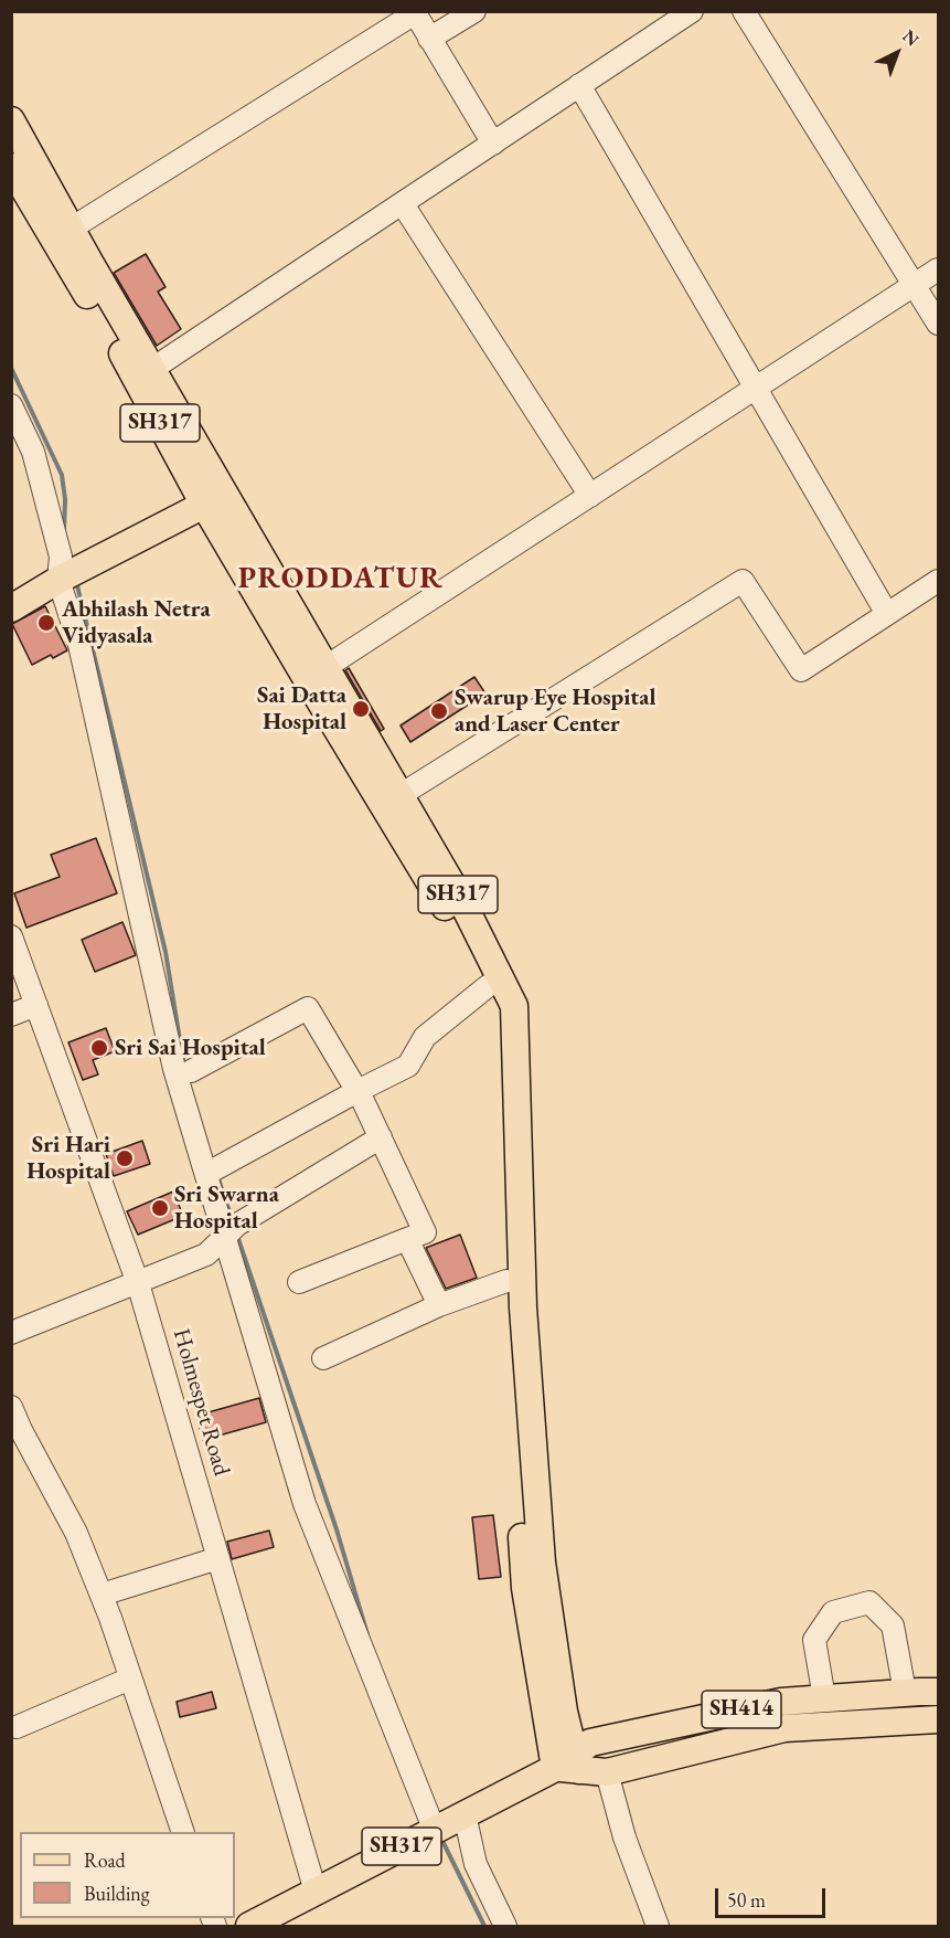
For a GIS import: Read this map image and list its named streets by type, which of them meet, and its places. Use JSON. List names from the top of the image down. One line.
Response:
{"streets":{"main road":["SH317","SH414"],"street":["Holmespet Road"]},"crossings":[["SH317","Holmespet Road"],["SH317","SH414"]],"districts":["PRODDATUR"],"places":["Abhilash Netra Vidyasala","Sai Datta Hospital","Swarup Eye Hospital and Laser Center","Sri Sai Hospital","Sri Hari Hospital","Sri Swarna Hospital"],"legend":["Road","Building"],"scale_bar":"50 m","north":"top right"}
